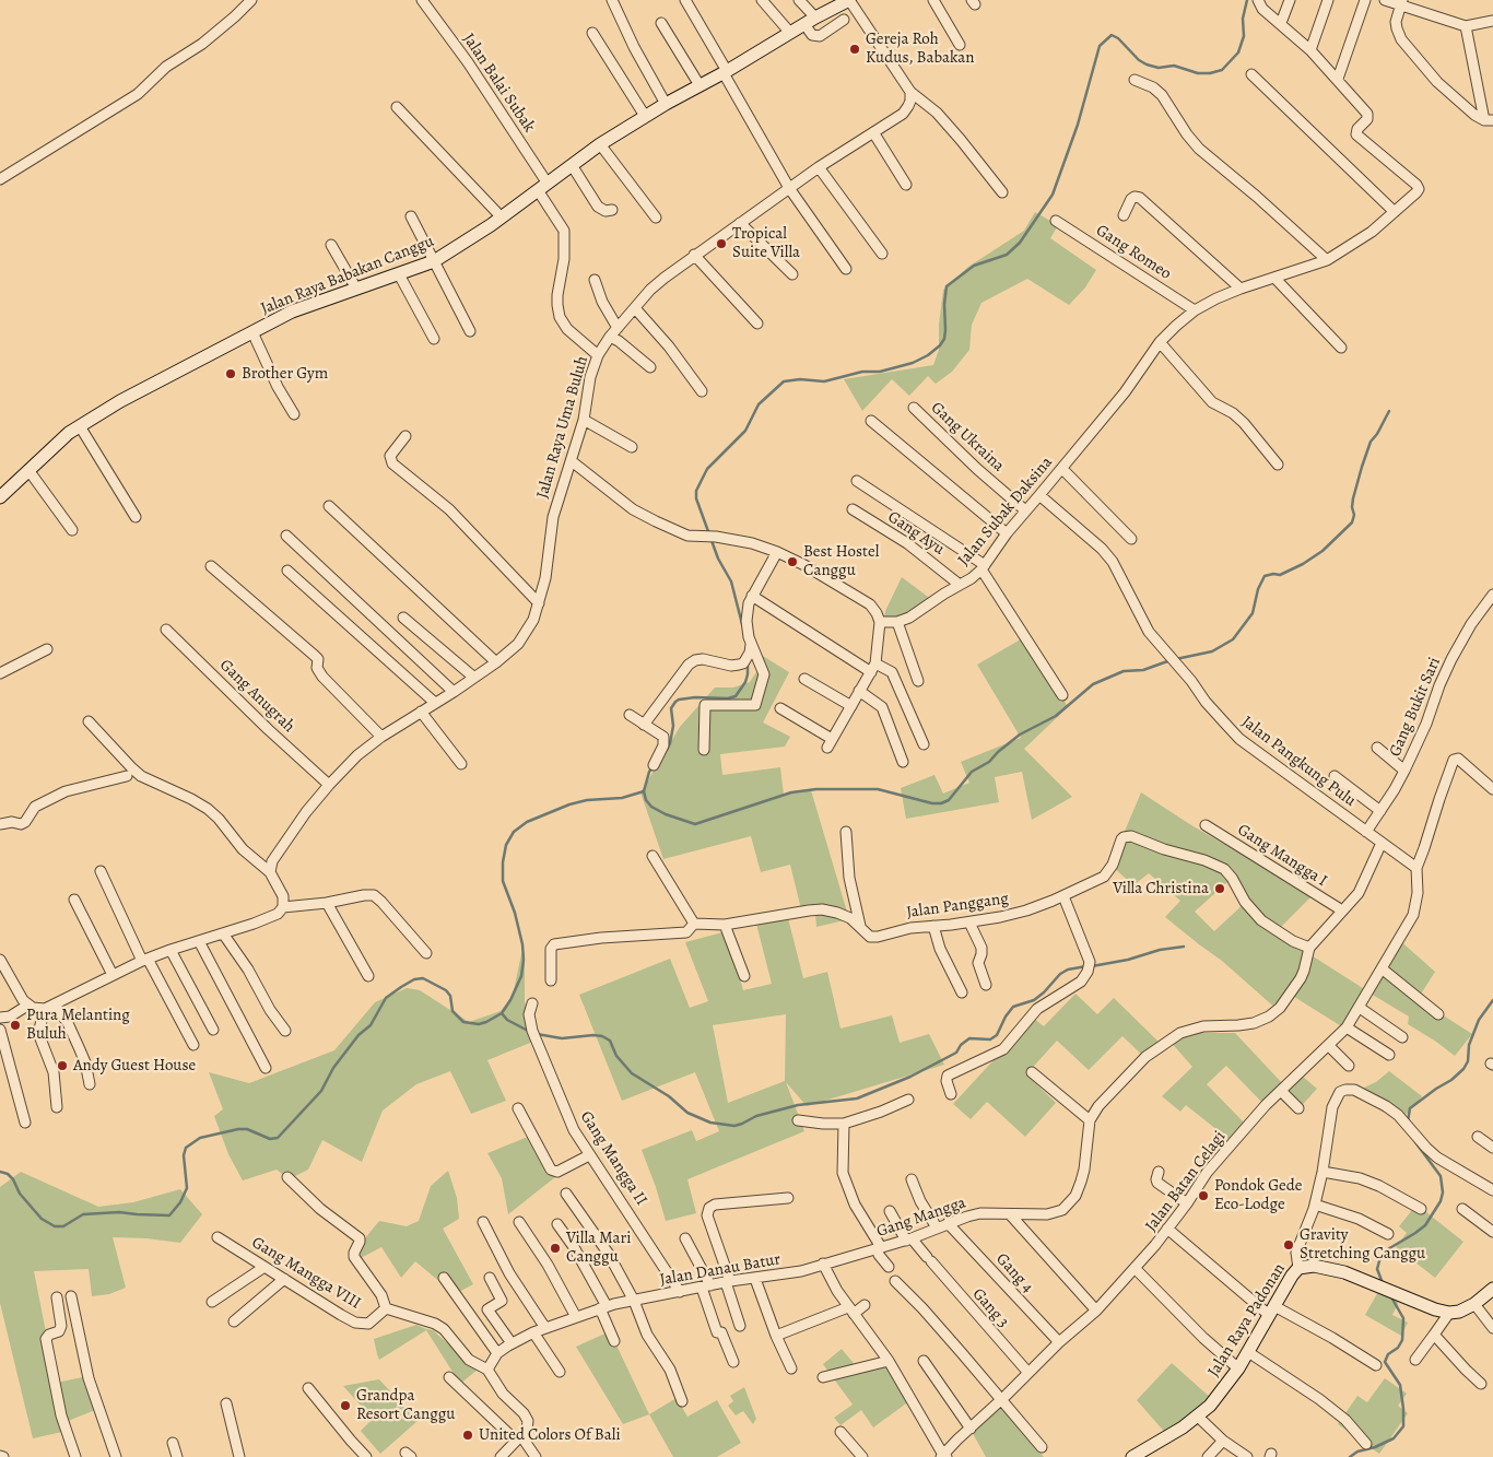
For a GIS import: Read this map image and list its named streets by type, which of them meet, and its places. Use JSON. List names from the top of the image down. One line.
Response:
{"streets":{"street":["Jalan Balai Subak","Gang Romeo","Jalan Raya Babakan Canggu","Jalan Raya Uma Buluh","Gang Ukraina","Jalan Subak Daksina","Gang Ayu","Gang Anugrah","Gang Bukit Sari","Jalan Pangkung Pulu","Gang Mangga I","Jalan Panggang","Gang Mangga II","Jalan Batan Celagi","Gang Mangga","Jalan Danau Batur","Gang Mangga VIII","Gang 4","Gang 3","Jalan Raya Padonan"]},"crossings":[["Jalan Balai Subak","Jalan Raya Babakan Canggu"],["Jalan Balai Subak","Jalan Raya Uma Buluh"],["Gang Romeo","Jalan Subak Daksina"],["Jalan Raya Uma Buluh","Gang Anugrah"],["Gang Ukraina","Jalan Subak Daksina"],["Jalan Subak Daksina","Gang Ayu"],["Jalan Subak Daksina","Jalan Pangkung Pulu"],["Gang Bukit Sari","Jalan Pangkung Pulu"],["Jalan Pangkung Pulu","Jalan Batan Celagi"],["Jalan Pangkung Pulu","Gang Mangga"],["Gang Mangga I","Gang Mangga"],["Jalan Panggang","Gang Mangga"],["Gang Mangga II","Jalan Danau Batur"],["Jalan Batan Celagi","Gang 4"],["Jalan Batan Celagi","Gang 3"],["Gang Mangga","Jalan Danau Batur"],["Gang Mangga","Gang 4"],["Gang Mangga","Gang 3"],["Jalan Danau Batur","Gang Mangga VIII"]],"places":["Gereja Roh Kudus, Babakan","Tropical Suite Villa","Brother Gym","Best Hostel Canggu","Villa Christina","Pura Melanting Buluh","Andy Guest House","Pondok Gede Eco-Lodge","Gravity Stretching Canggu","Villa Mari Canggu","Grandpa Resort Canggu","United Colors Of Bali"]}
